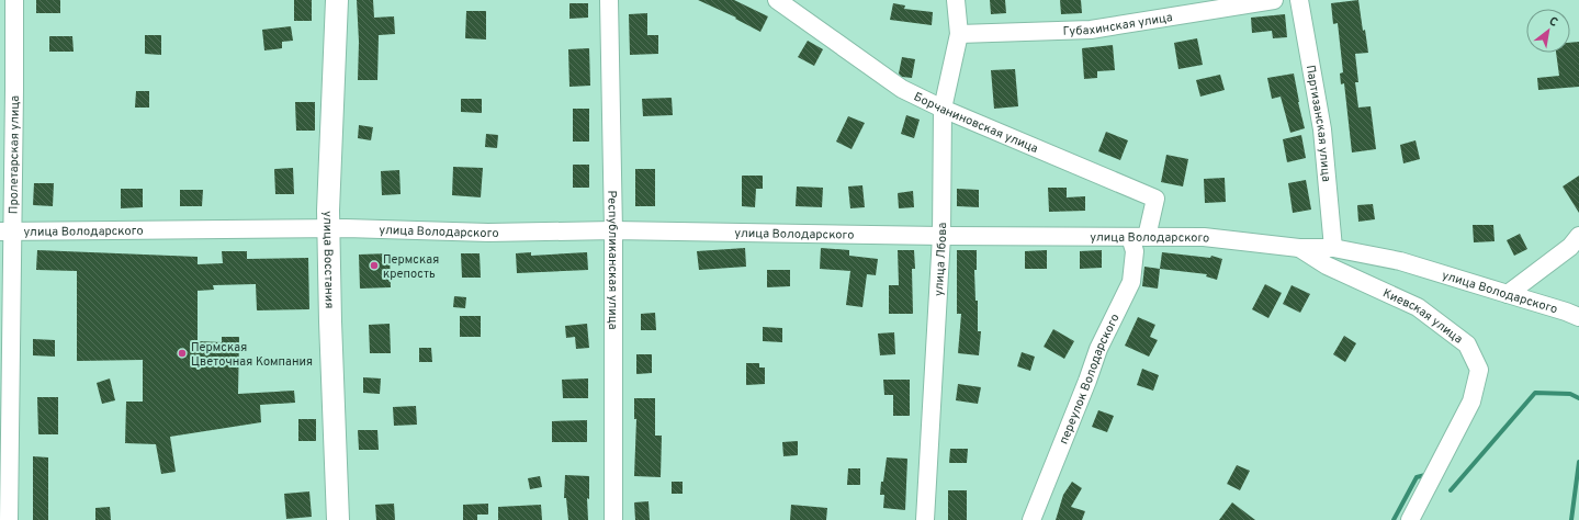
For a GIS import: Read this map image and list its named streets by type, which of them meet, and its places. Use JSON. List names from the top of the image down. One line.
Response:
{"streets":{"street":["Губахинская улица","Борчаниновская улица","Партизанская улица","Пролетарская улица","улица Володарского","улица Лбова","улица Восстания","Республиканская улица","Киевская улица","переулок Володарского"]},"crossings":[["Губахинская улица","улица Лбова"],["Борчаниновская улица","улица Володарского"],["Борчаниновская улица","улица Лбова"],["Борчаниновская улица","переулок Володарского"],["Партизанская улица","улица Володарского"],["Пролетарская улица","улица Володарского"],["улица Володарского","улица Лбова"],["улица Володарского","улица Восстания"],["улица Володарского","Республиканская улица"],["улица Володарского","Киевская улица"],["улица Володарского","переулок Володарского"]],"places":["Пермская крепость","Пермская Цветочная Компания"],"north":"top right"}
